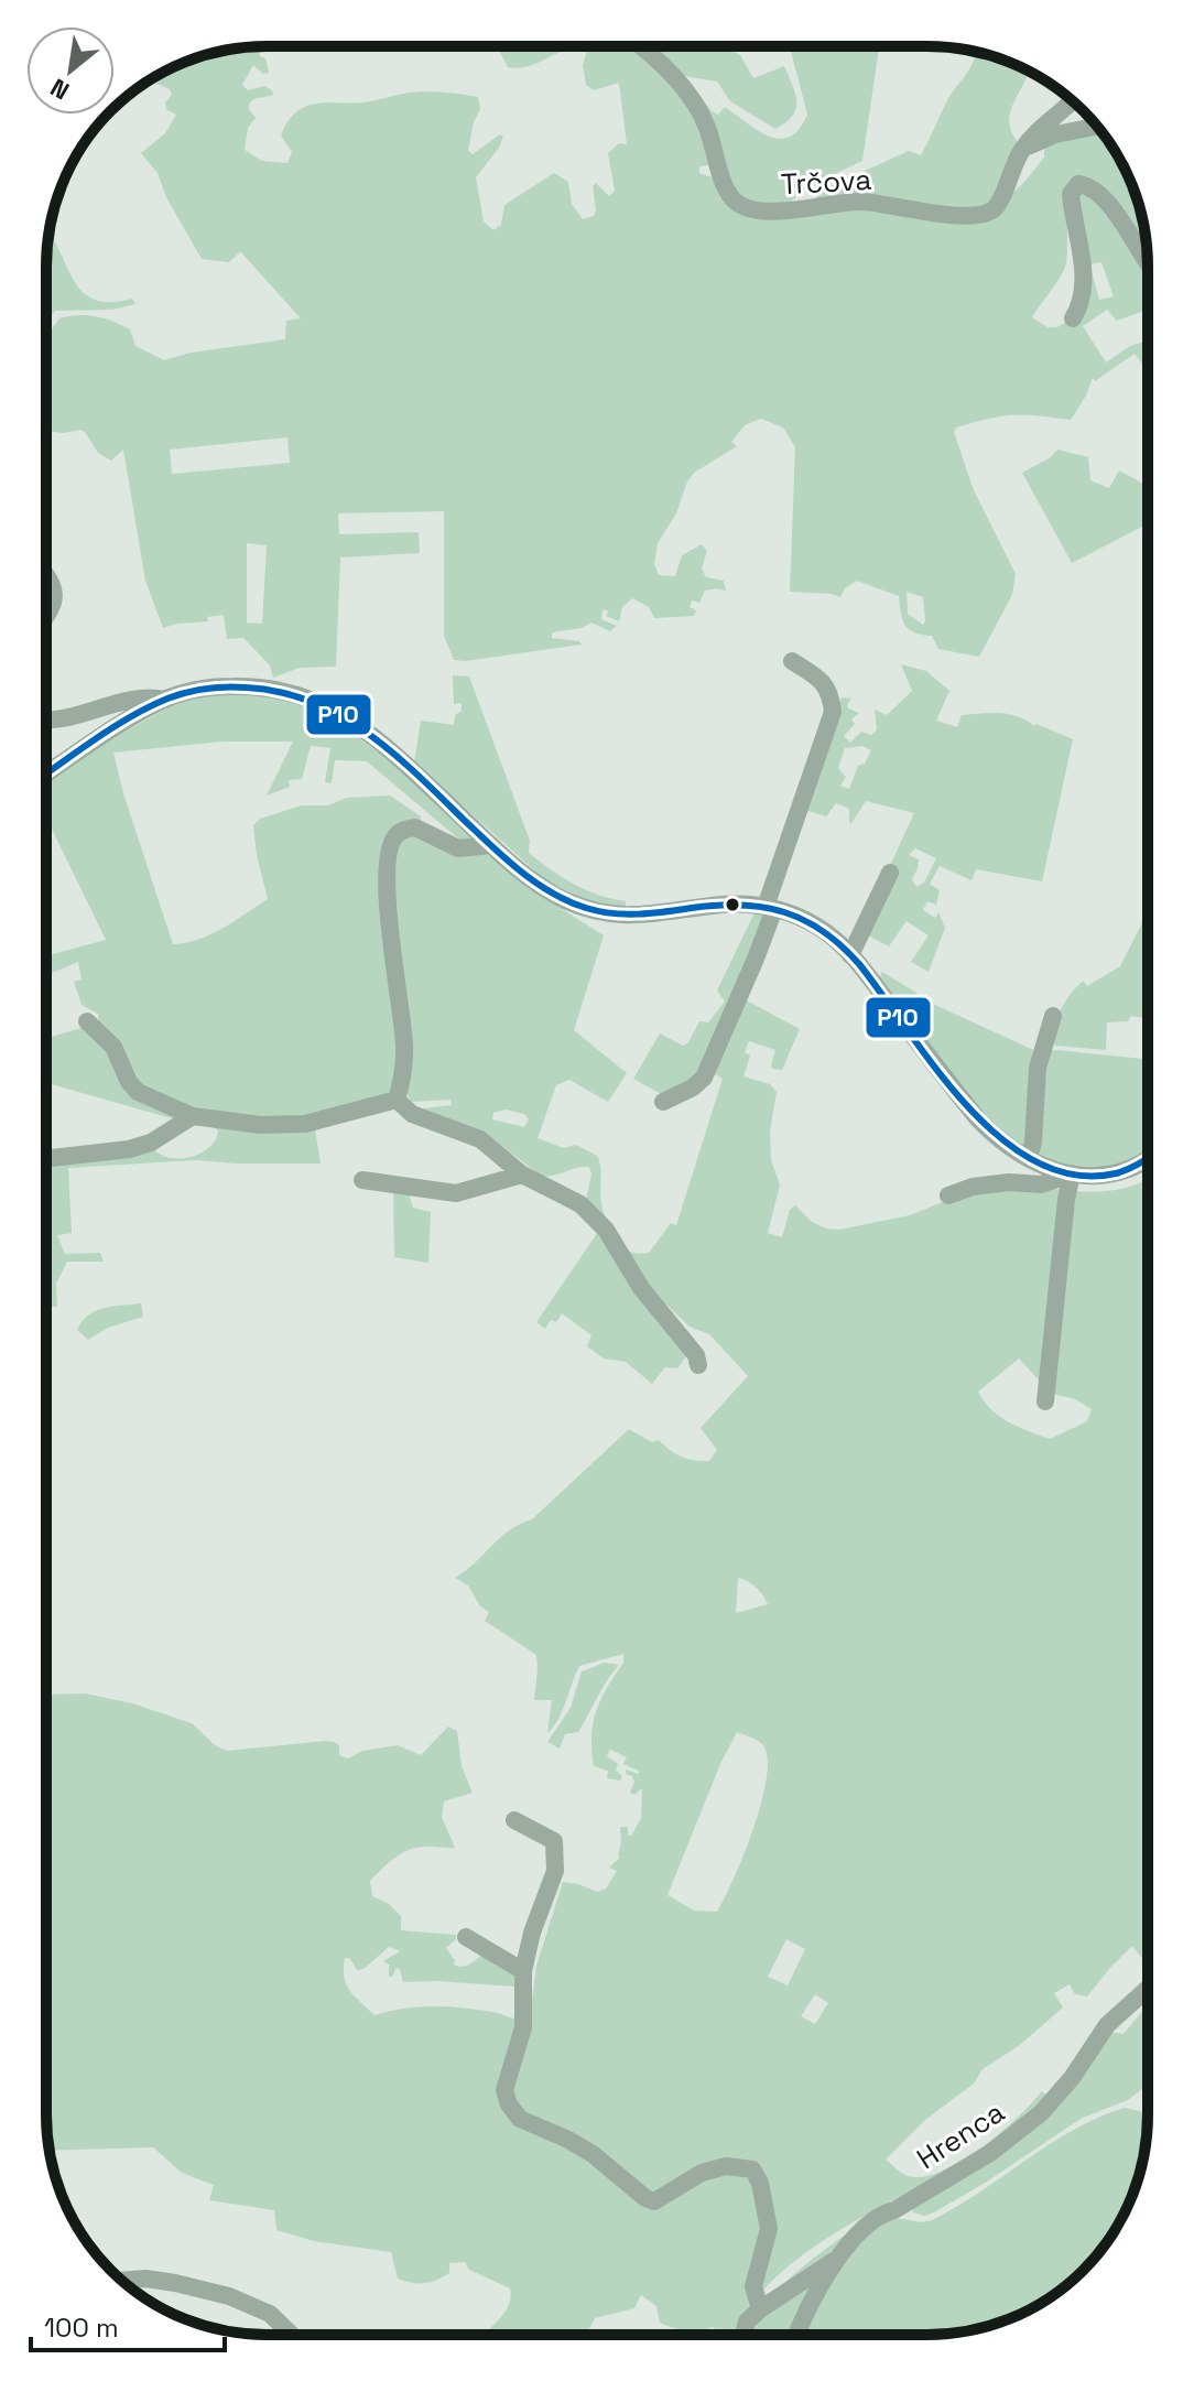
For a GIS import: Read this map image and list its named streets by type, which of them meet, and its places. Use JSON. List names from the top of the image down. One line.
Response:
{"streets":{"street":["Trčova","Hrenca"]},"lines":["transit line P10"],"scale_bar":"100 m","north":"bottom left"}
